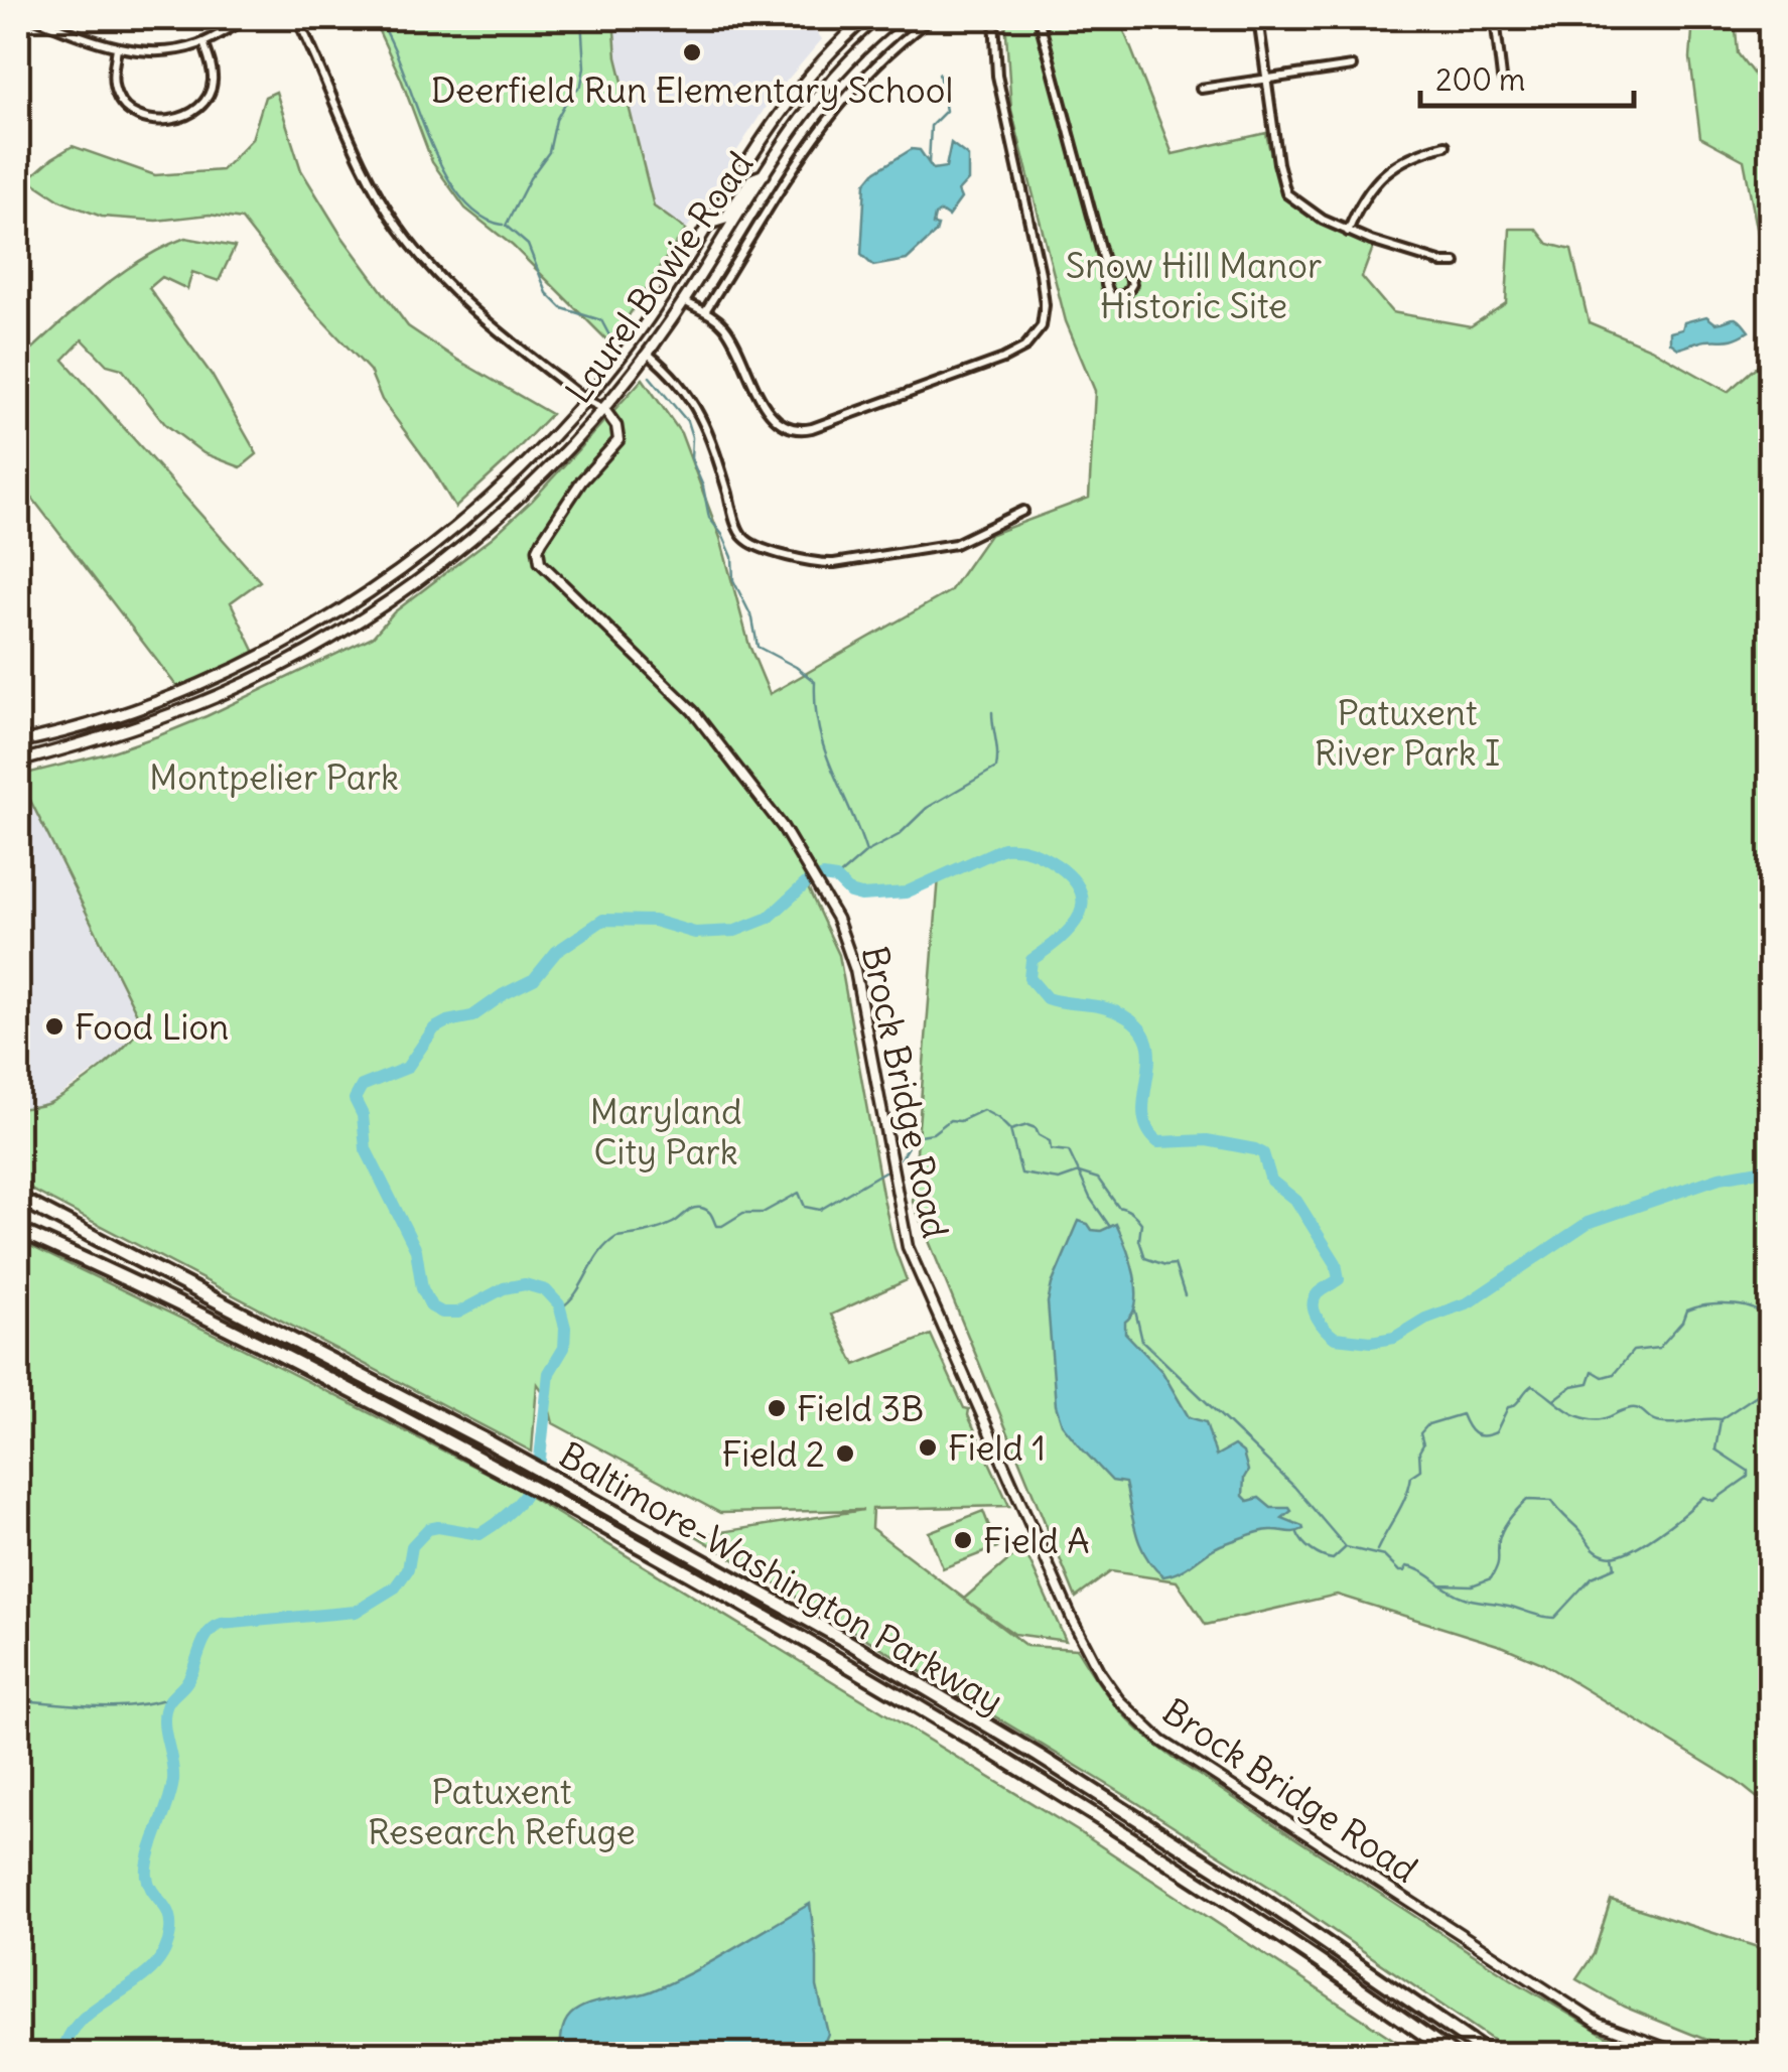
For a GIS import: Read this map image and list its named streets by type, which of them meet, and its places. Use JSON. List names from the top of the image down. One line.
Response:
{"streets":{"highway":["Baltimore-Washington Parkway"],"main road":["Laurel Bowie Road"],"street":["Brock Bridge Road"]},"crossings":[["Laurel Bowie Road","Brock Bridge Road"]],"parks":["Snow Hill Manor Historic Site","Patuxent River Park I","Montpelier Park","Maryland City Park","Patuxent Research Refuge"],"places":["Deerfield Run Elementary School","Food Lion","Field 3B","Field 1","Field 2","Field A"],"scale_bar":"200 m"}
